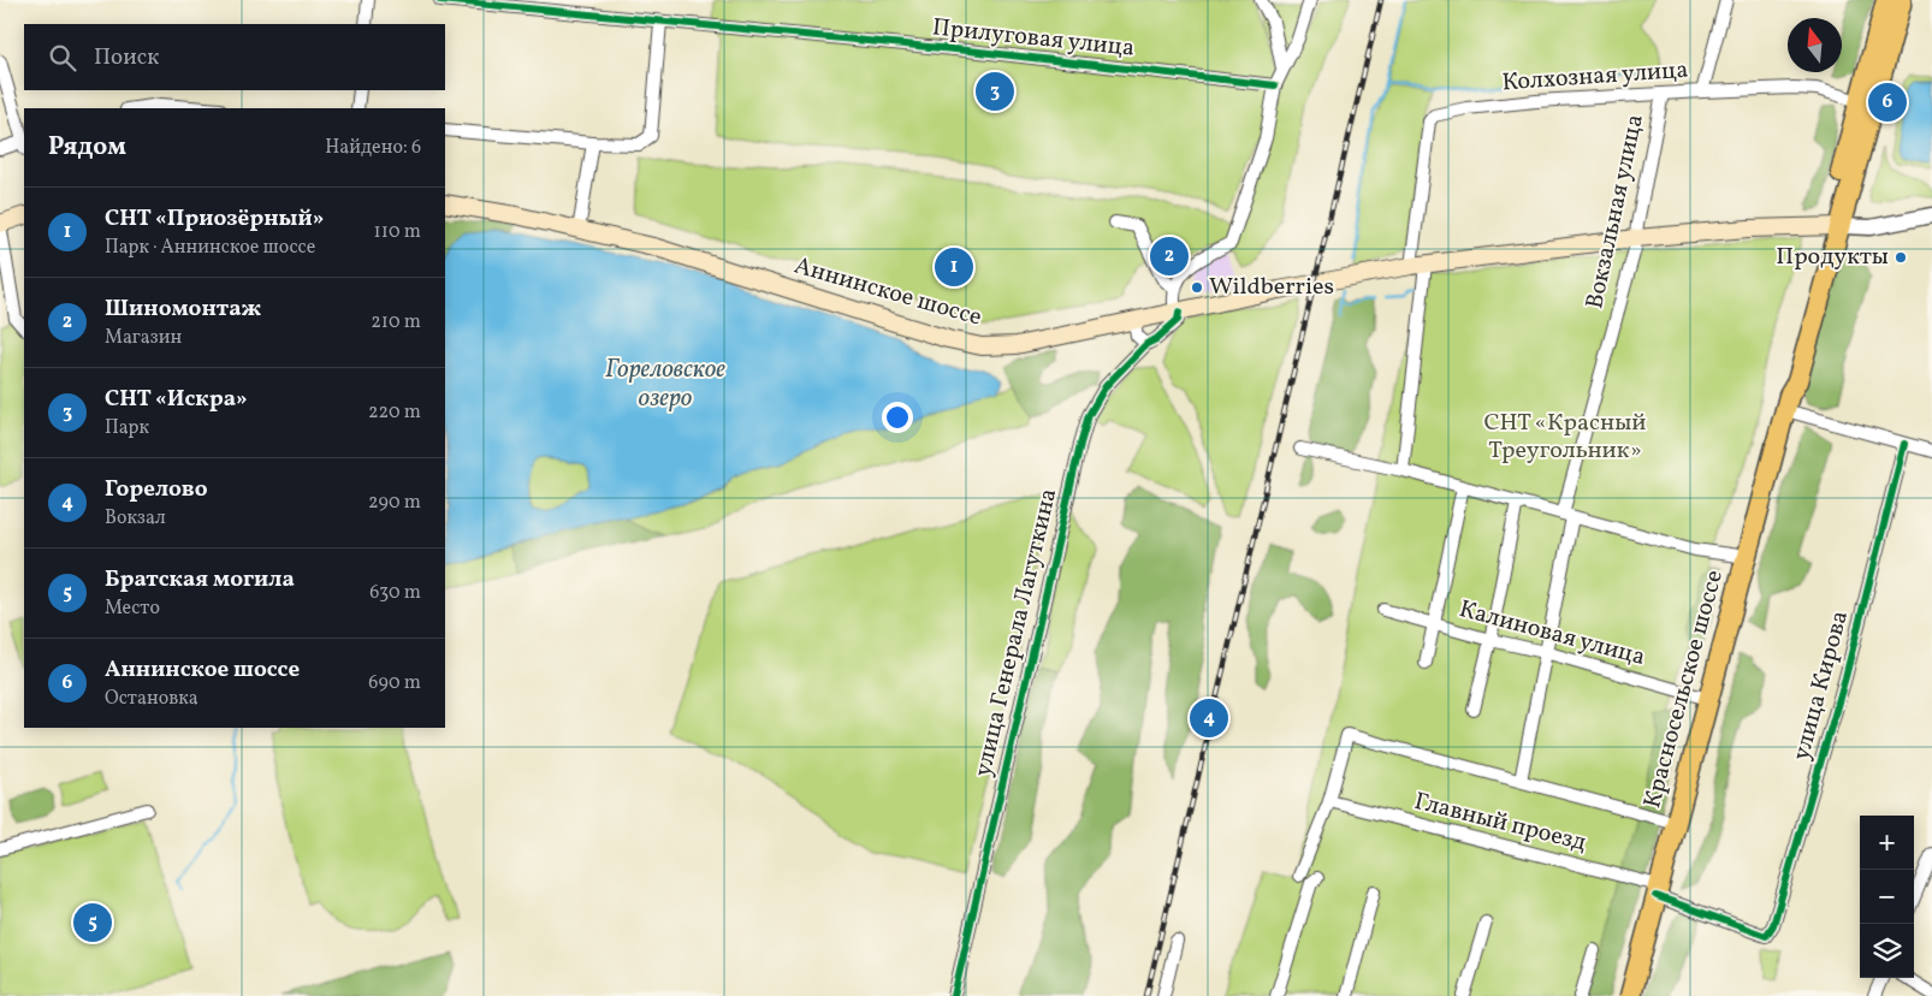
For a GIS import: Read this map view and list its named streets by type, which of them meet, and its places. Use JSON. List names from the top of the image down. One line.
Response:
{"streets":{"highway":["Красносельское шоссе"],"main road":["Аннинское шоссе"],"street":["Прилуговая улица","Колхозная улица","Вокзальная улица","улица Генерала Лагуткина","Калиновая улица","улица Кирова","Главный проезд"]},"crossings":[["Колхозная улица","Вокзальная улица"],["Колхозная улица","Аннинское шоссе"],["Вокзальная улица","Аннинское шоссе"],["Вокзальная улица","Калиновая улица"],["Аннинское шоссе","улица Генерала Лагуткина"],["Аннинское шоссе","Красносельское шоссе"],["Калиновая улица","Красносельское шоссе"],["улица Кирова","Главный проезд"],["Красносельское шоссе","Главный проезд"]],"water":["Гореловское озеро"],"parks":["СНТ «Красный Треугольник»"],"places":["Продукты","Wildberries"],"north":"top","page":{"search":"Поиск","pins":["3","6","2","1","4","5"],"heading":["Рядом","Найдено: 6"],"list":[{"mark":"1","name":"СНТ «Приозёрный»","note":"Парк · Аннинское шоссе","value":"110 m"},{"mark":"2","name":"Шиномонтаж","note":"Магазин","value":"210 m"},{"mark":"3","name":"СНТ «Искра»","note":"Парк","value":"220 m"},{"mark":"4","name":"Горелово","note":"Вокзал","value":"290 m"},{"mark":"5","name":"Братская могила","note":"Место","value":"630 m"},{"mark":"6","name":"Аннинское шоссе","note":"Остановка","value":"690 m"}],"map_buttons":["+","−"]}}
